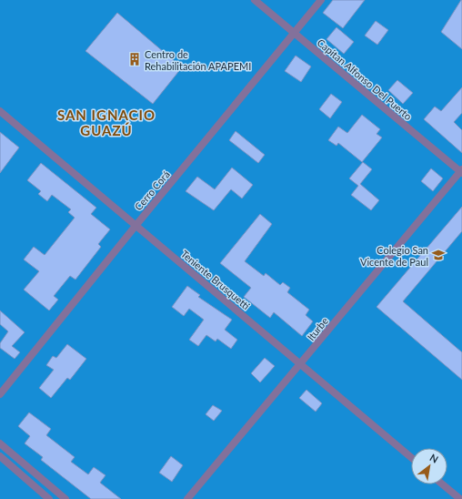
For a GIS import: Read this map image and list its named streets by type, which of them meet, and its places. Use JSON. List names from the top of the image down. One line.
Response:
{"streets":{"street":["Capitan Alfonso Del Puerto","Cerro Corá","Teniente Brusquetti","Iturbe"]},"crossings":[["Capitan Alfonso Del Puerto","Cerro Corá"],["Capitan Alfonso Del Puerto","Iturbe"],["Cerro Corá","Teniente Brusquetti"],["Teniente Brusquetti","Iturbe"]],"districts":["SAN IGNACIO GUAZÚ"],"places":{"building":["Centro de Rehabilitación APAPEMI"],"school or university":["Colegio San Vicente de Paul"]},"north":"top right"}
